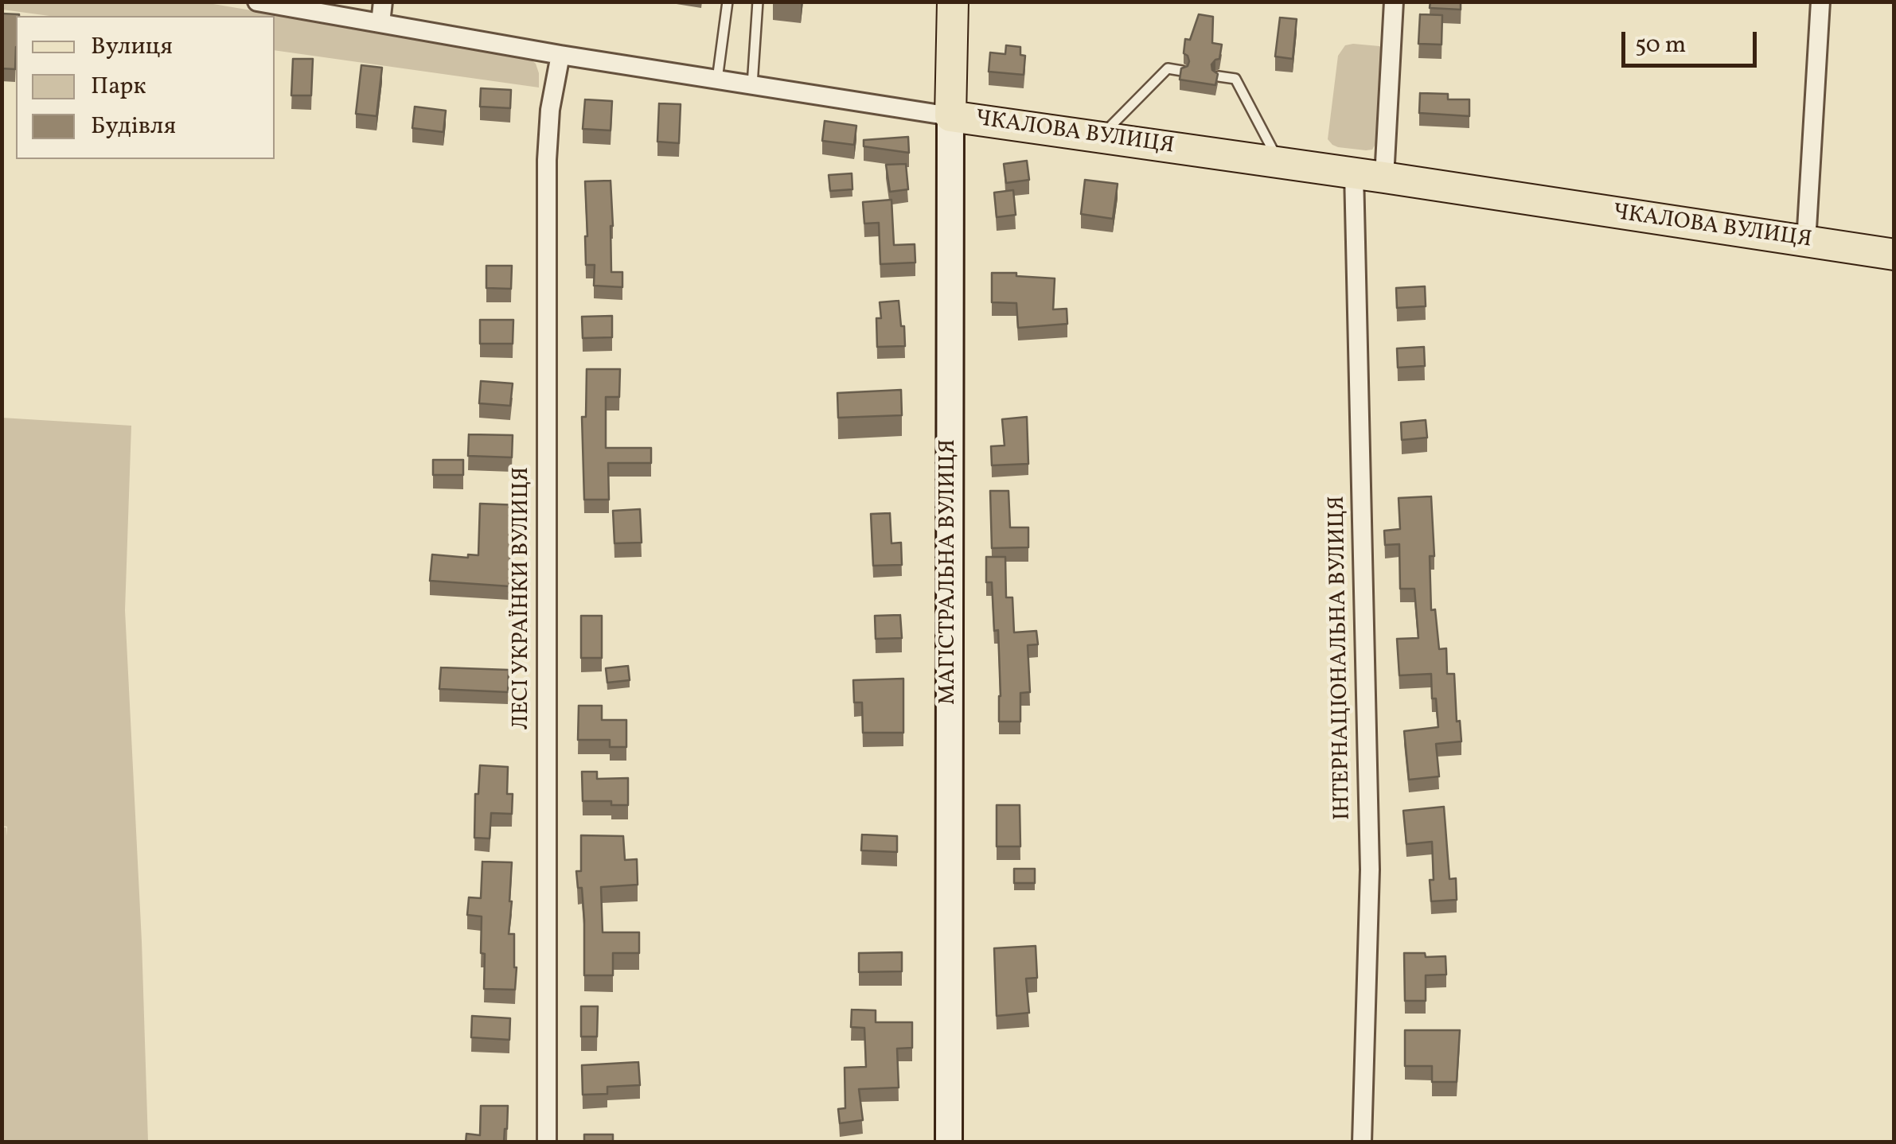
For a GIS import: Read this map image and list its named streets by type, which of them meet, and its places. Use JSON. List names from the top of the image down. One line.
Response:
{"streets":{"main road":["ЧКАЛОВА ВУЛИЦЯ","МАГІСТРАЛЬНА ВУЛИЦЯ"],"street":["ЛЕСІ УКРАЇНКИ ВУЛИЦЯ","ІНТЕРНАЦІОНАЛЬНА ВУЛИЦЯ"]},"crossings":[["ЧКАЛОВА ВУЛИЦЯ","МАГІСТРАЛЬНА ВУЛИЦЯ"],["ЧКАЛОВА ВУЛИЦЯ","ЛЕСІ УКРАЇНКИ ВУЛИЦЯ"],["ЧКАЛОВА ВУЛИЦЯ","ІНТЕРНАЦІОНАЛЬНА ВУЛИЦЯ"]],"legend":["Вулиця","Парк","Будівля"],"scale_bar":"50 m"}
